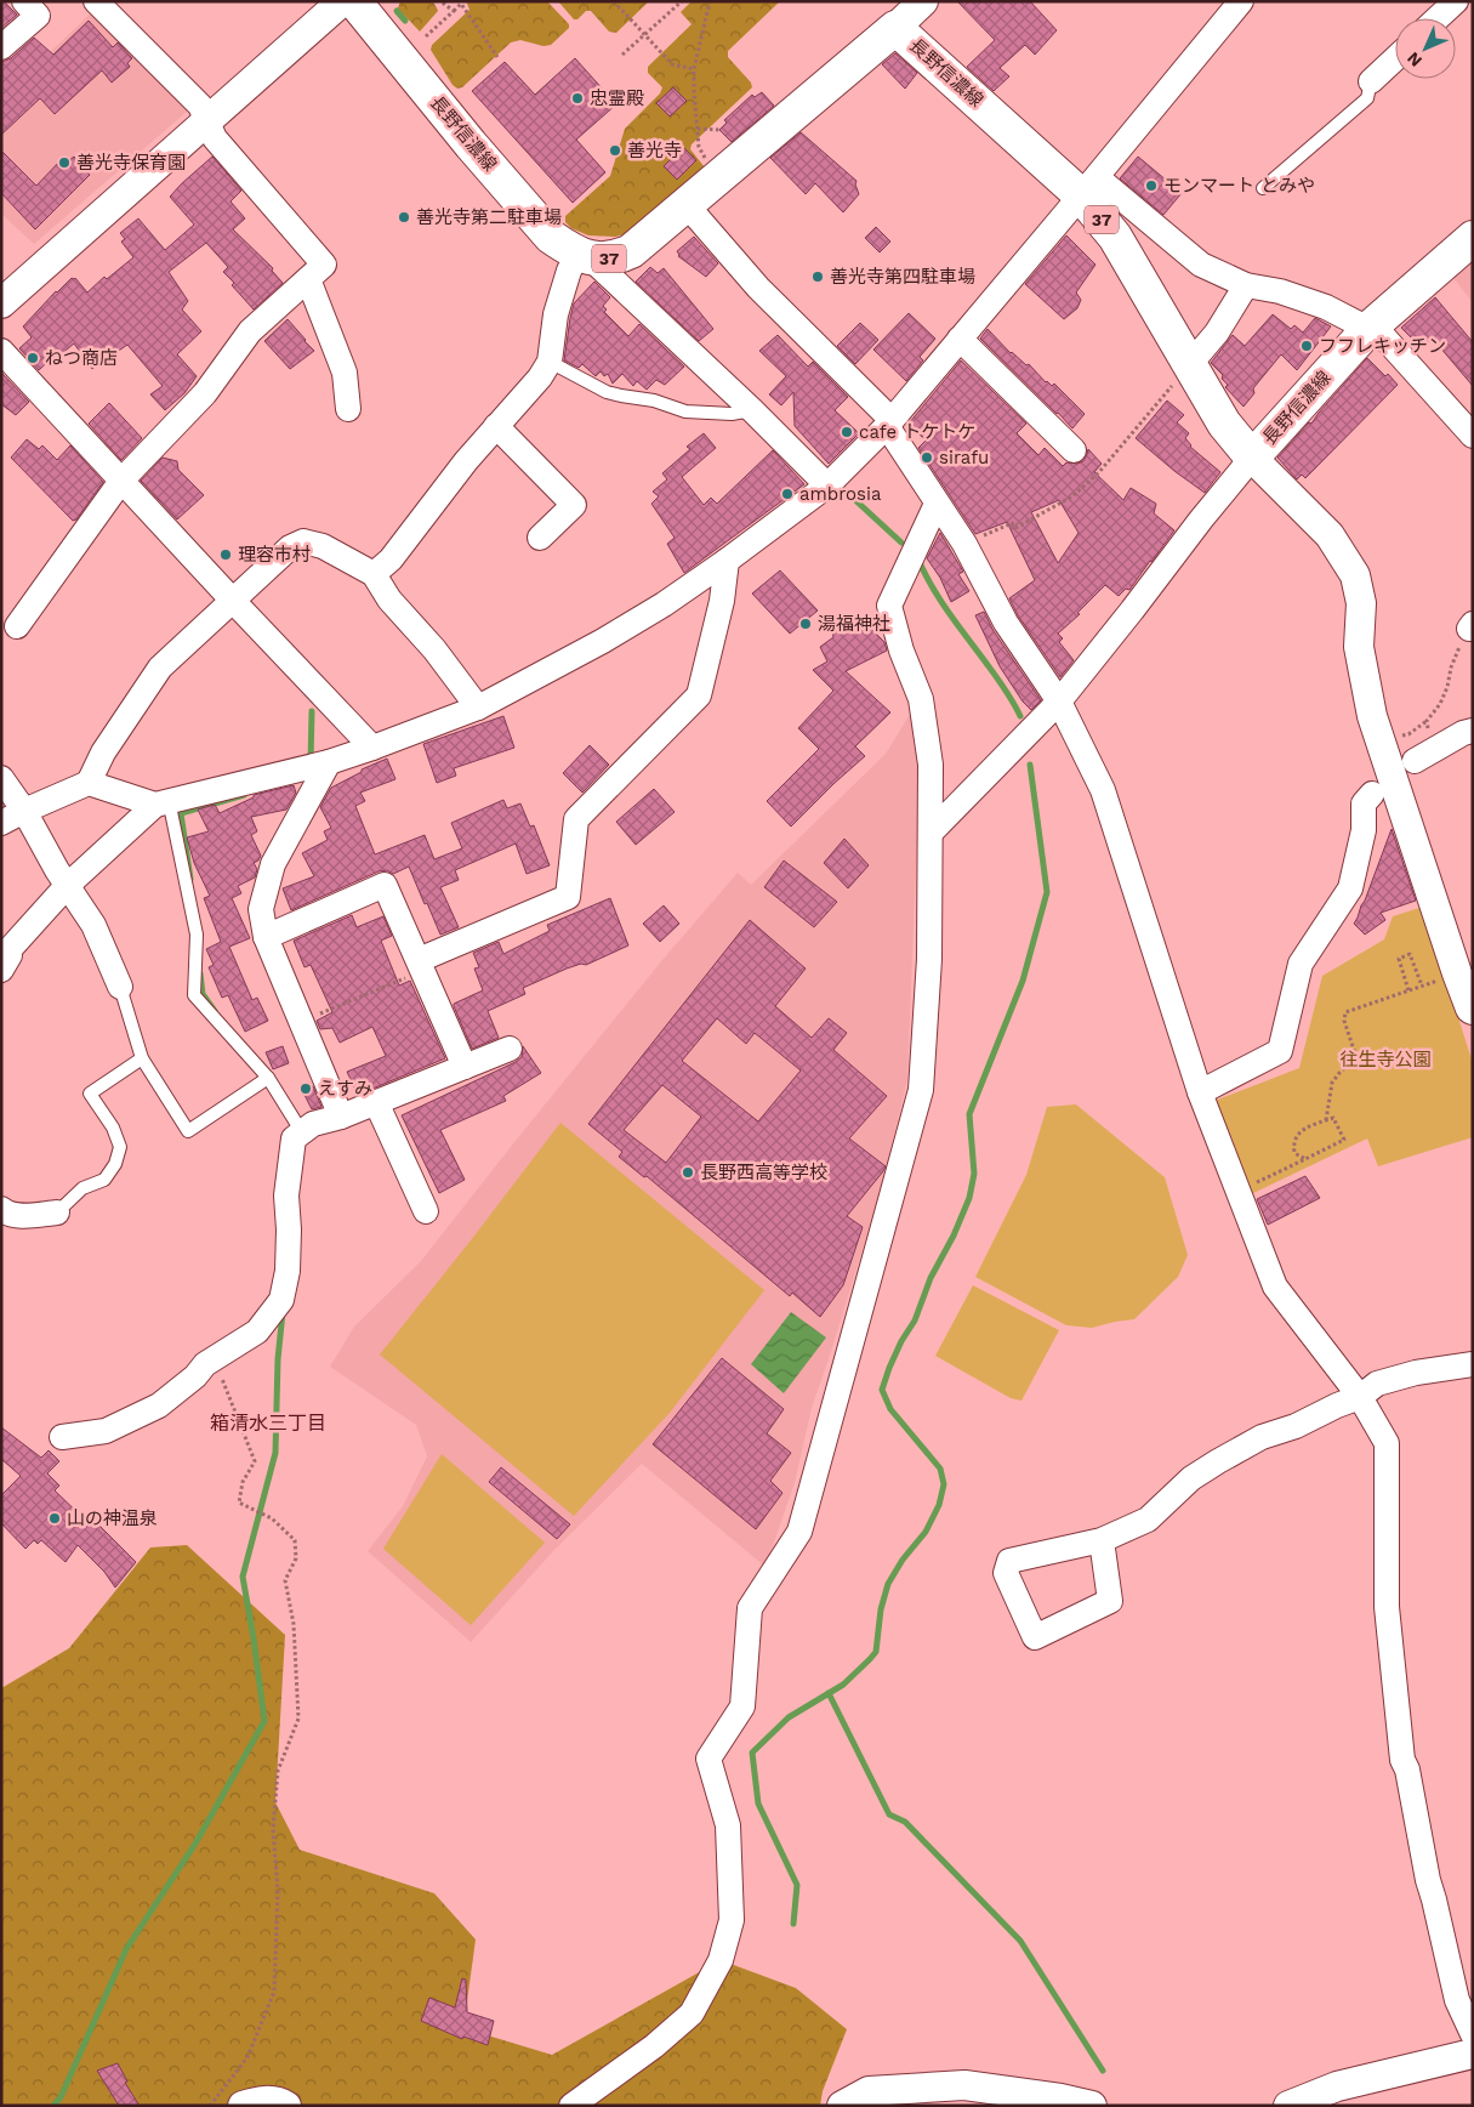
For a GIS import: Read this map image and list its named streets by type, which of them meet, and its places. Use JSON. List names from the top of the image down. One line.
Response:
{"streets":{"main road":["長野信濃線","37"]},"districts":["箱清水三丁目"],"parks":["往生寺公園"],"places":["忠霊殿","善光寺","善光寺保育園","モンマート とみや","善光寺第二駐車場","善光寺第四駐車場","フフレキッチン","ねつ商店","cafe トケトケ","sirafu","ambrosia","理容市村","湯福神社","えすみ","長野西高等学校","山の神温泉"],"north":"bottom left"}
